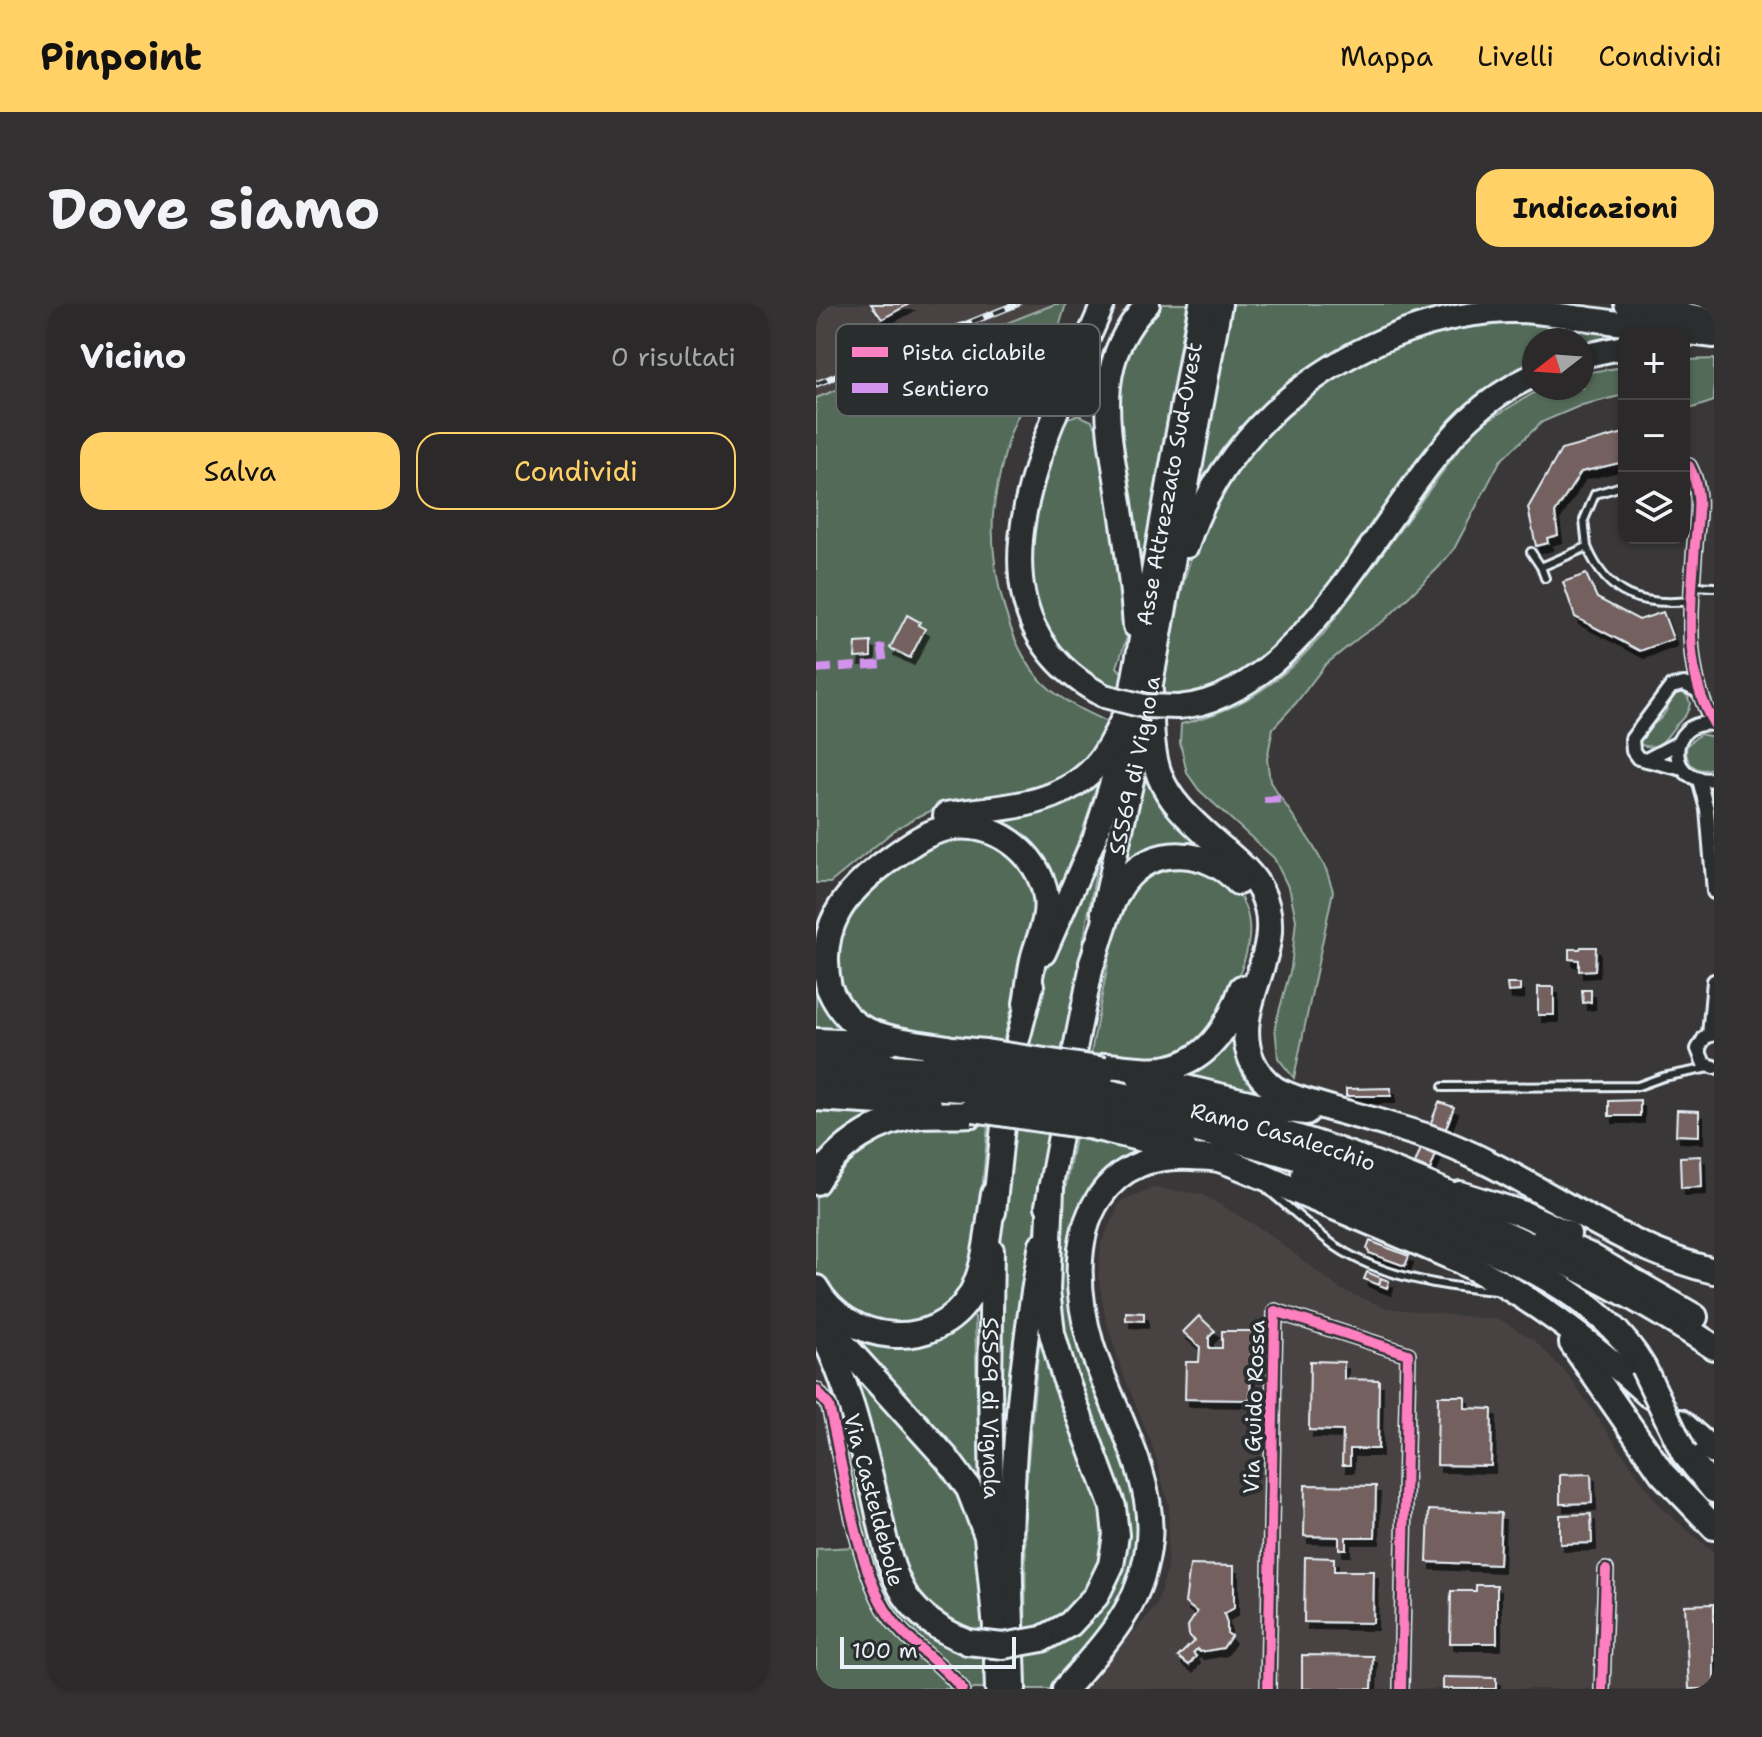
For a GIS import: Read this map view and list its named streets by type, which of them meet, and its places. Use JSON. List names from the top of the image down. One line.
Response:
{"streets":{"highway":["Asse Attrezzato Sud-Ovest","SS569 di Vignola","Ramo Casalecchio"],"street":["Via Guido Rossa","Via Casteldebole"]},"crossings":[["Asse Attrezzato Sud-Ovest","SS569 di Vignola"]],"legend":["Pista ciclabile","Sentiero"],"scale_bar":"100 m","north":"left","page":{"header":"Pinpoint","nav":["Mappa","Livelli","Condividi"],"buttons":["Indicazioni",["Salva","Condividi"]],"title":"Dove siamo","heading":["Vicino","0 risultati"],"map_buttons":["+","−"],"scale":"100 m"}}
